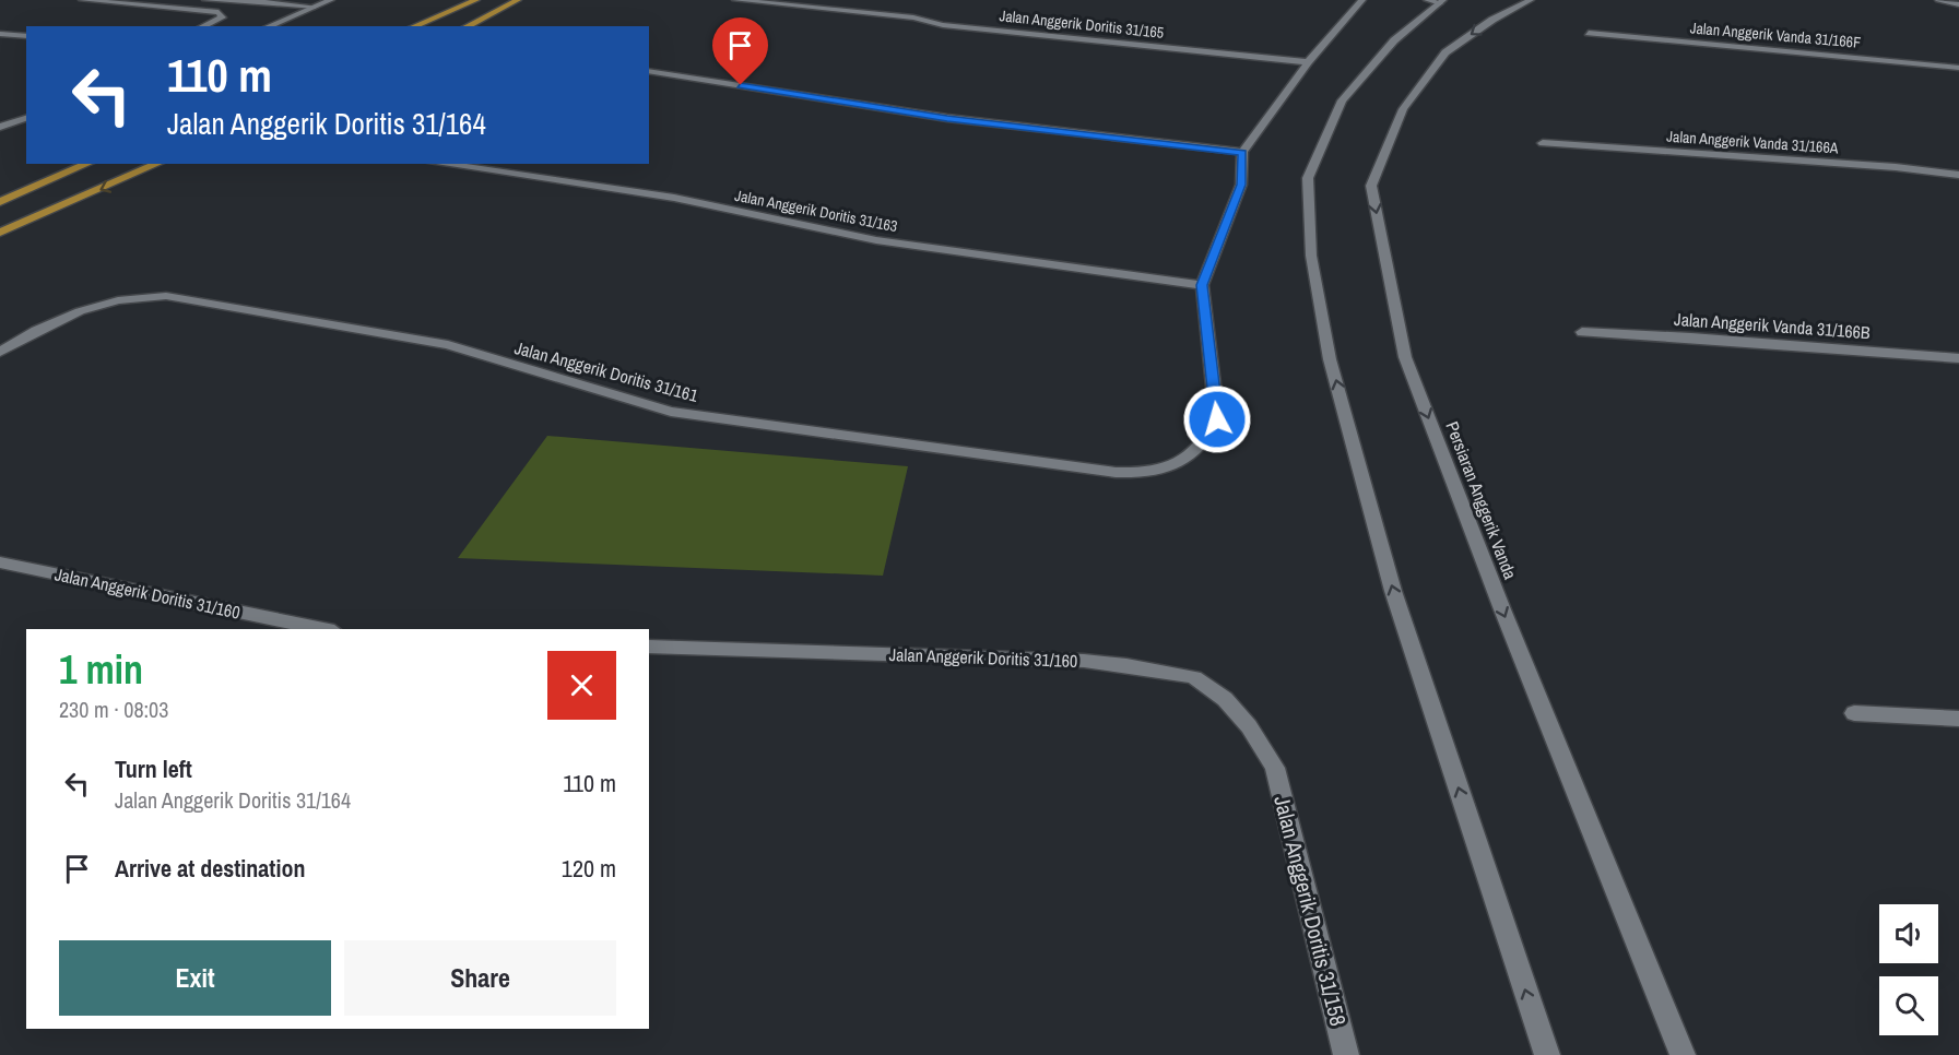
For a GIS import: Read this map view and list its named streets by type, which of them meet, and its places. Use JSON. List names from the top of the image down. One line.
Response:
{"streets":{"street":["Jalan Anggerik Doritis 31/165","Jalan Anggerik Vanda 31/166F","Jalan Anggerik Vanda 31/166A","Jalan Anggerik Doritis 31/163","Jalan Anggerik Vanda 31/166B","Jalan Anggerik Doritis 31/161","Persiaran Anggerik Vanda","Jalan Anggerik Doritis 31/160","Jalan Anggerik Doritis 31/158"]},"crossings":[["Jalan Anggerik Doritis 31/163","Jalan Anggerik Doritis 31/161"],["Jalan Anggerik Doritis 31/160","Jalan Anggerik Doritis 31/158"]],"page":{"turn":["110 m","Jalan Anggerik Doritis 31/164"],"heading":["1 min","230 m · 08:03"],"list":[{"name":"Turn left","note":"Jalan Anggerik Doritis 31/164","value":"110 m"},{"name":"Arrive at destination","value":"120 m"}],"buttons":["Exit","Share"]}}
